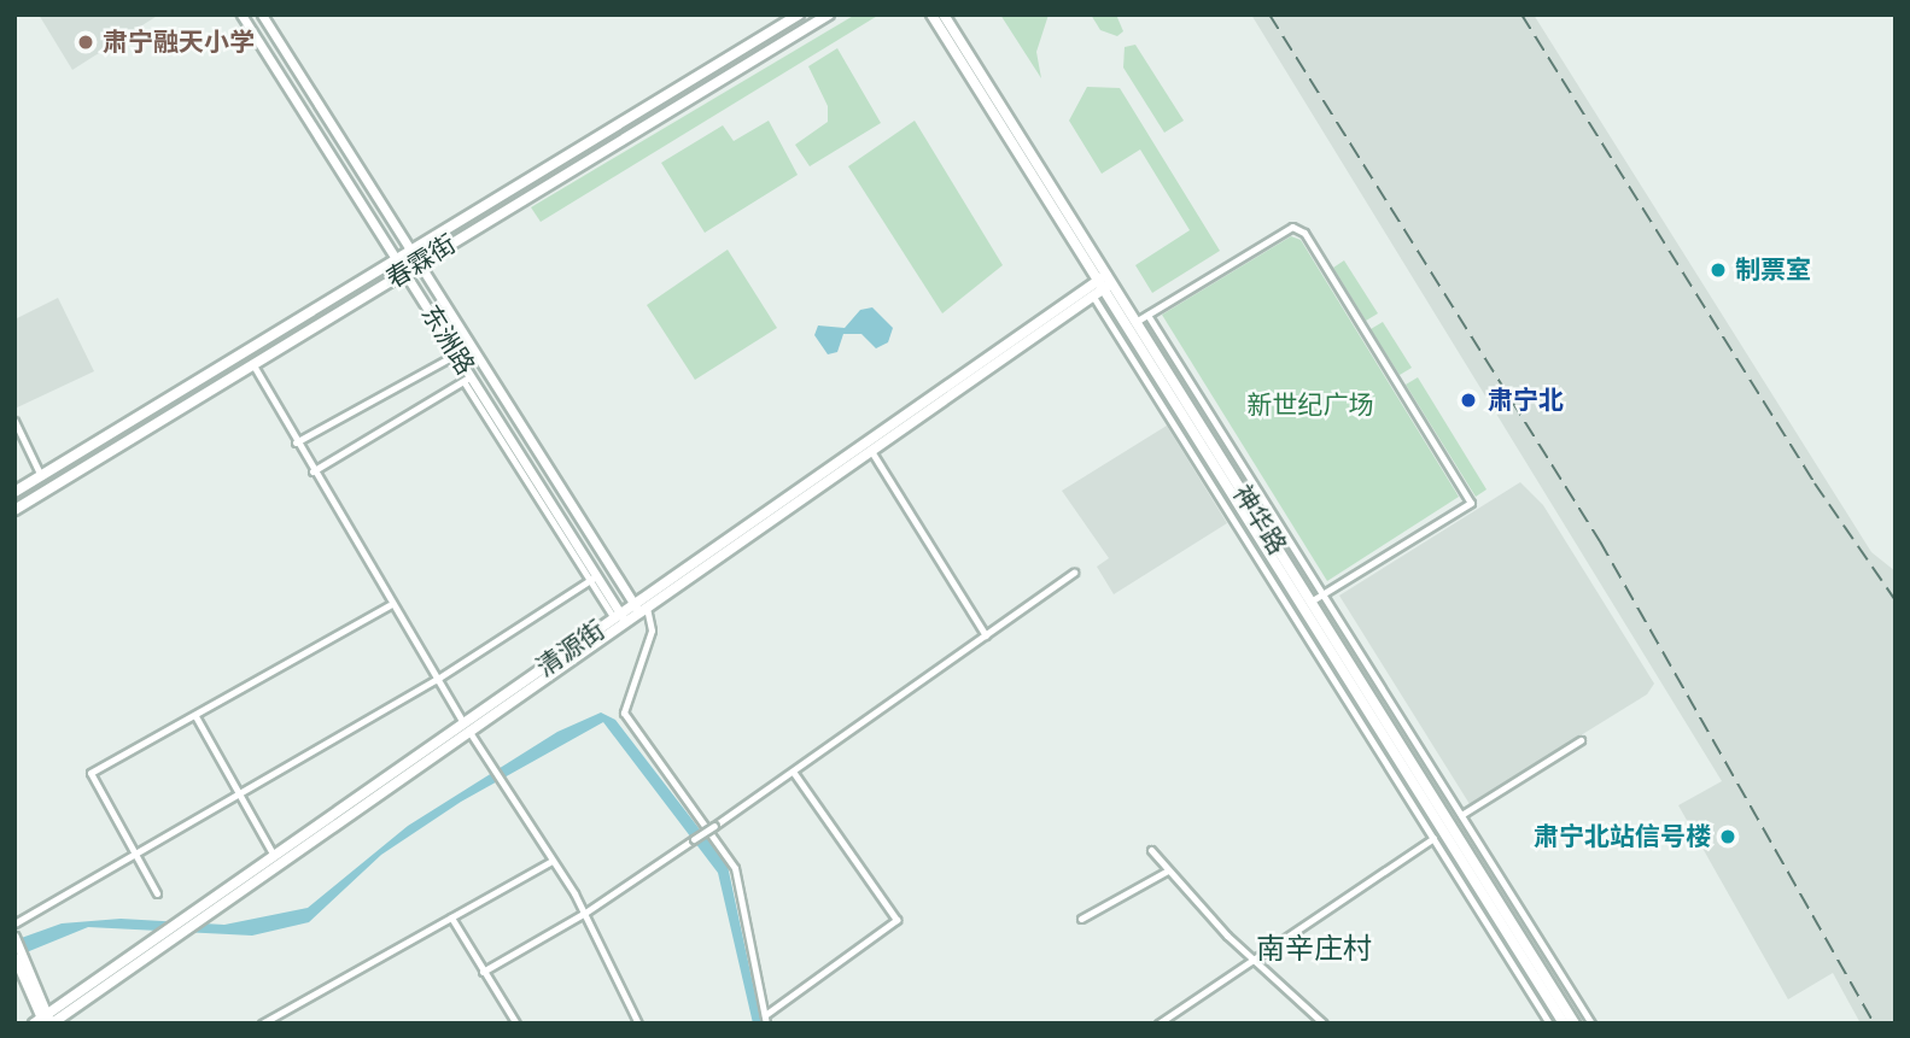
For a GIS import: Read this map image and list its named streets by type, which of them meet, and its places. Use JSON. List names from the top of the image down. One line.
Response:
{"streets":{"main road":["春霖街","神华路","清源街"],"street":["东洲路"]},"crossings":[["春霖街","东洲路"],["东洲路","清源街"],["神华路","清源街"]],"districts":["南辛庄村"],"parks":["新世纪广场"],"places":["肃宁融天小学","制票室","肃宁北","肃宁北站信号楼"]}
